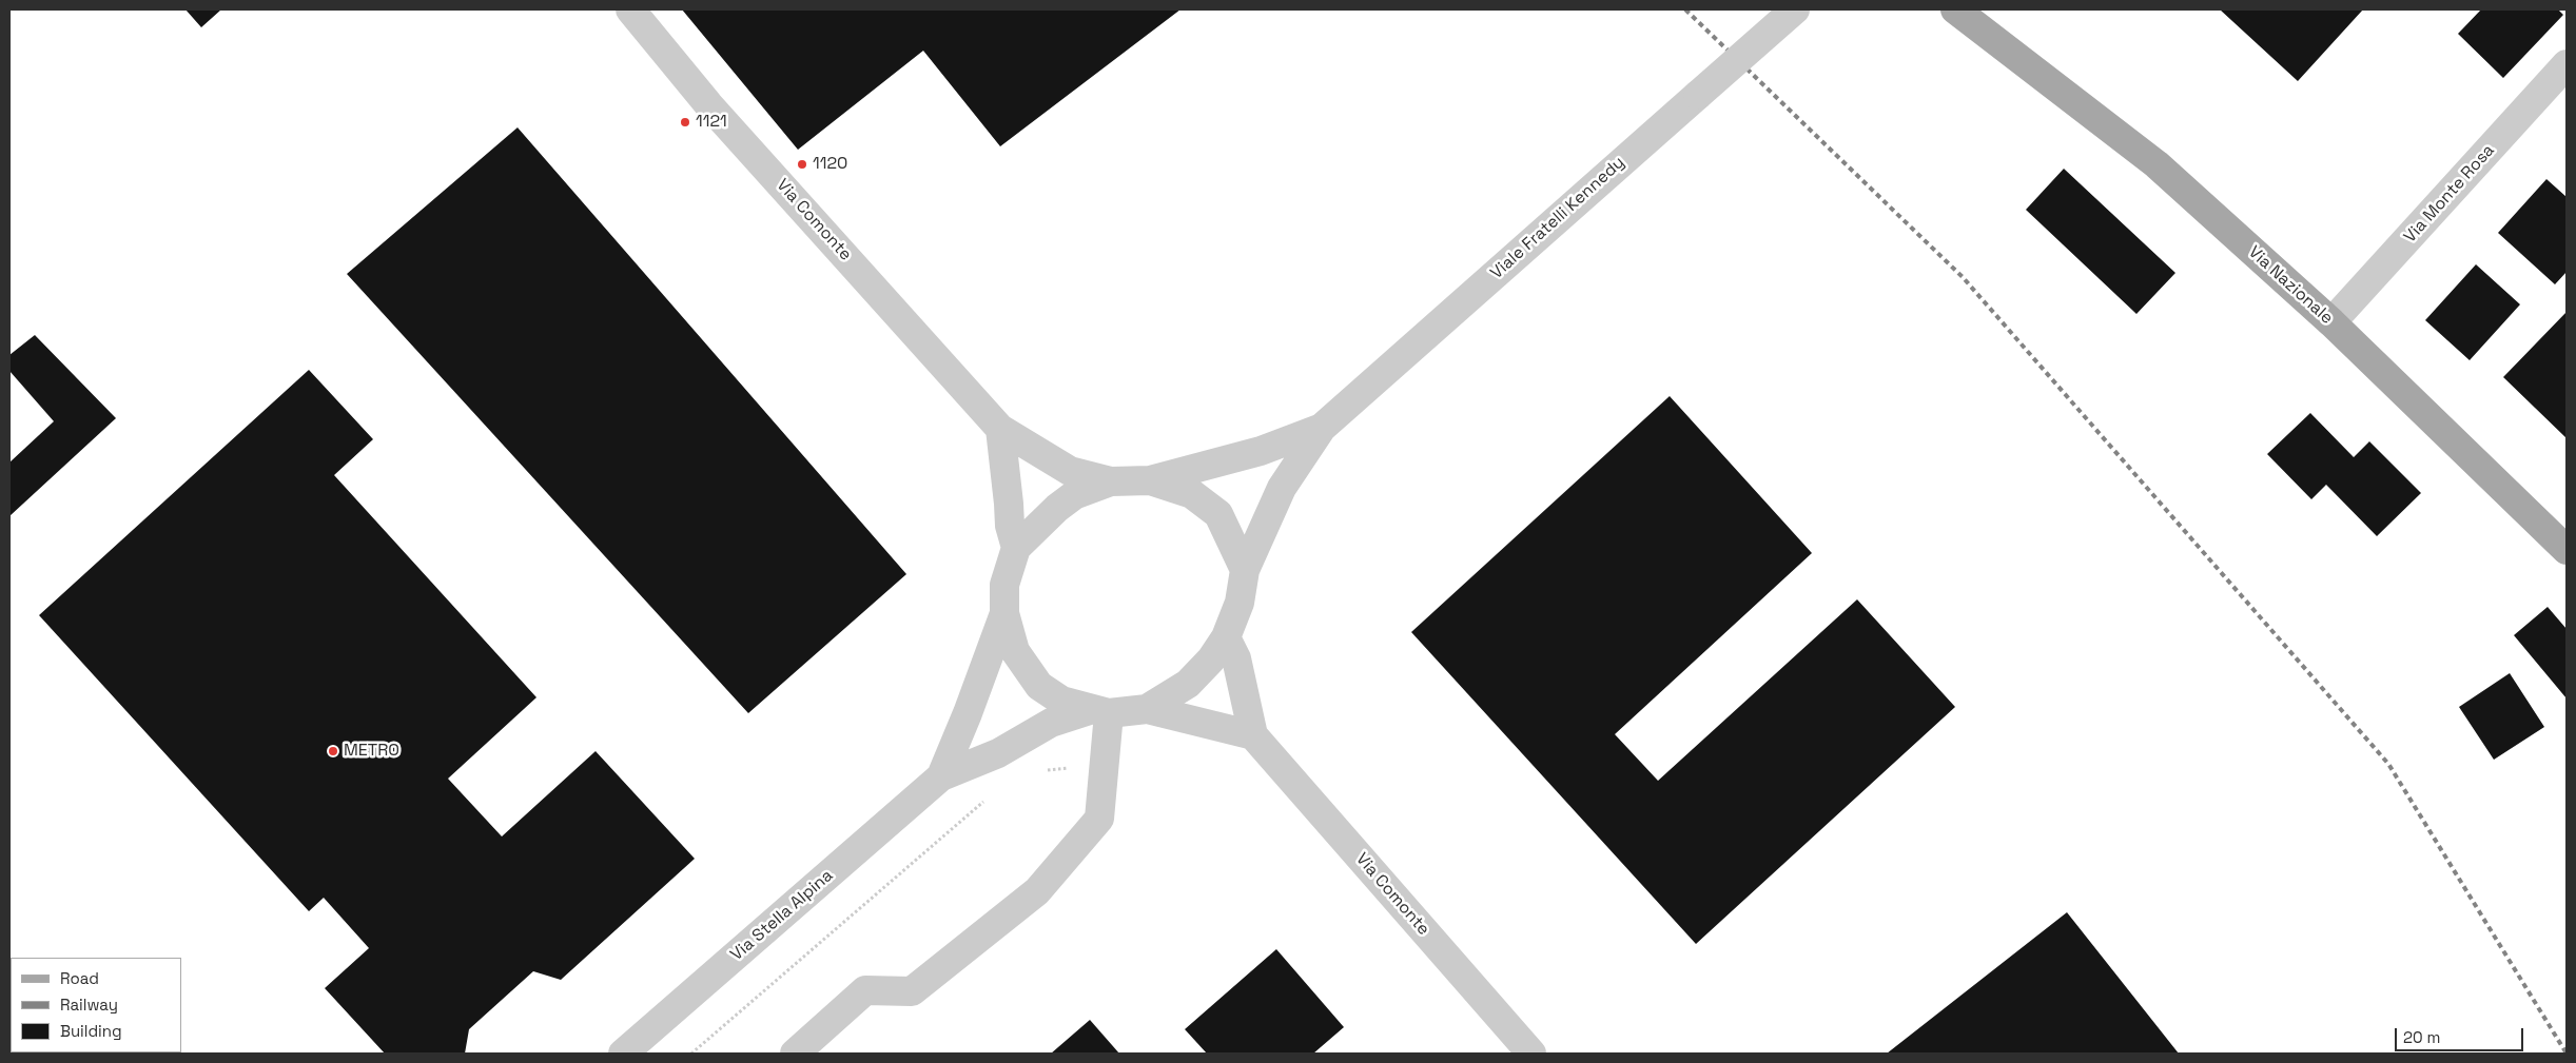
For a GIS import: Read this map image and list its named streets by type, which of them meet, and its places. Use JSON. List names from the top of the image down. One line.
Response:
{"streets":{"main road":["Via Nazionale"],"street":["Via Monte Rosa","Viale Fratelli Kennedy","Via Comonte","Via Stella Alpina"]},"crossings":[["Via Monte Rosa","Via Nazionale"]],"places":["1121","1120","METRO"],"legend":["Road","Railway","Building"],"scale_bar":"20 m"}
